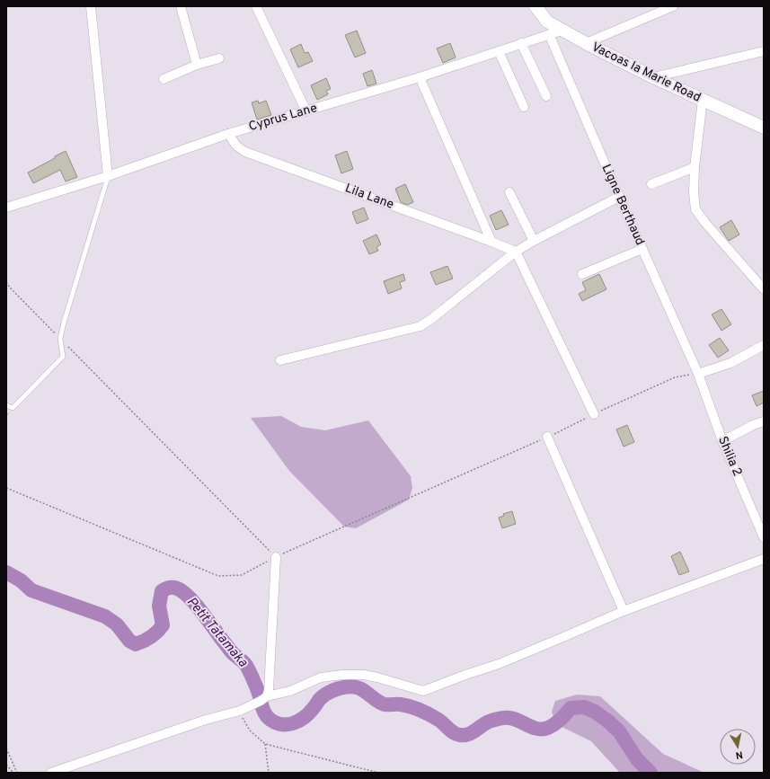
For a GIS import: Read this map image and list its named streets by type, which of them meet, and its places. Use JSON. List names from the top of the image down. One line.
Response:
{"streets":{"main road":["Vacoas la Marie Road"],"street":["Cyprus Lane","Lila Lane","Ligne Berthaud","Shilia 2"]},"crossings":[["Vacoas la Marie Road","Cyprus Lane"],["Cyprus Lane","Lila Lane"],["Cyprus Lane","Ligne Berthaud"],["Ligne Berthaud","Shilia 2"]],"water":["Petit Tatamaka"],"north":"bottom"}
